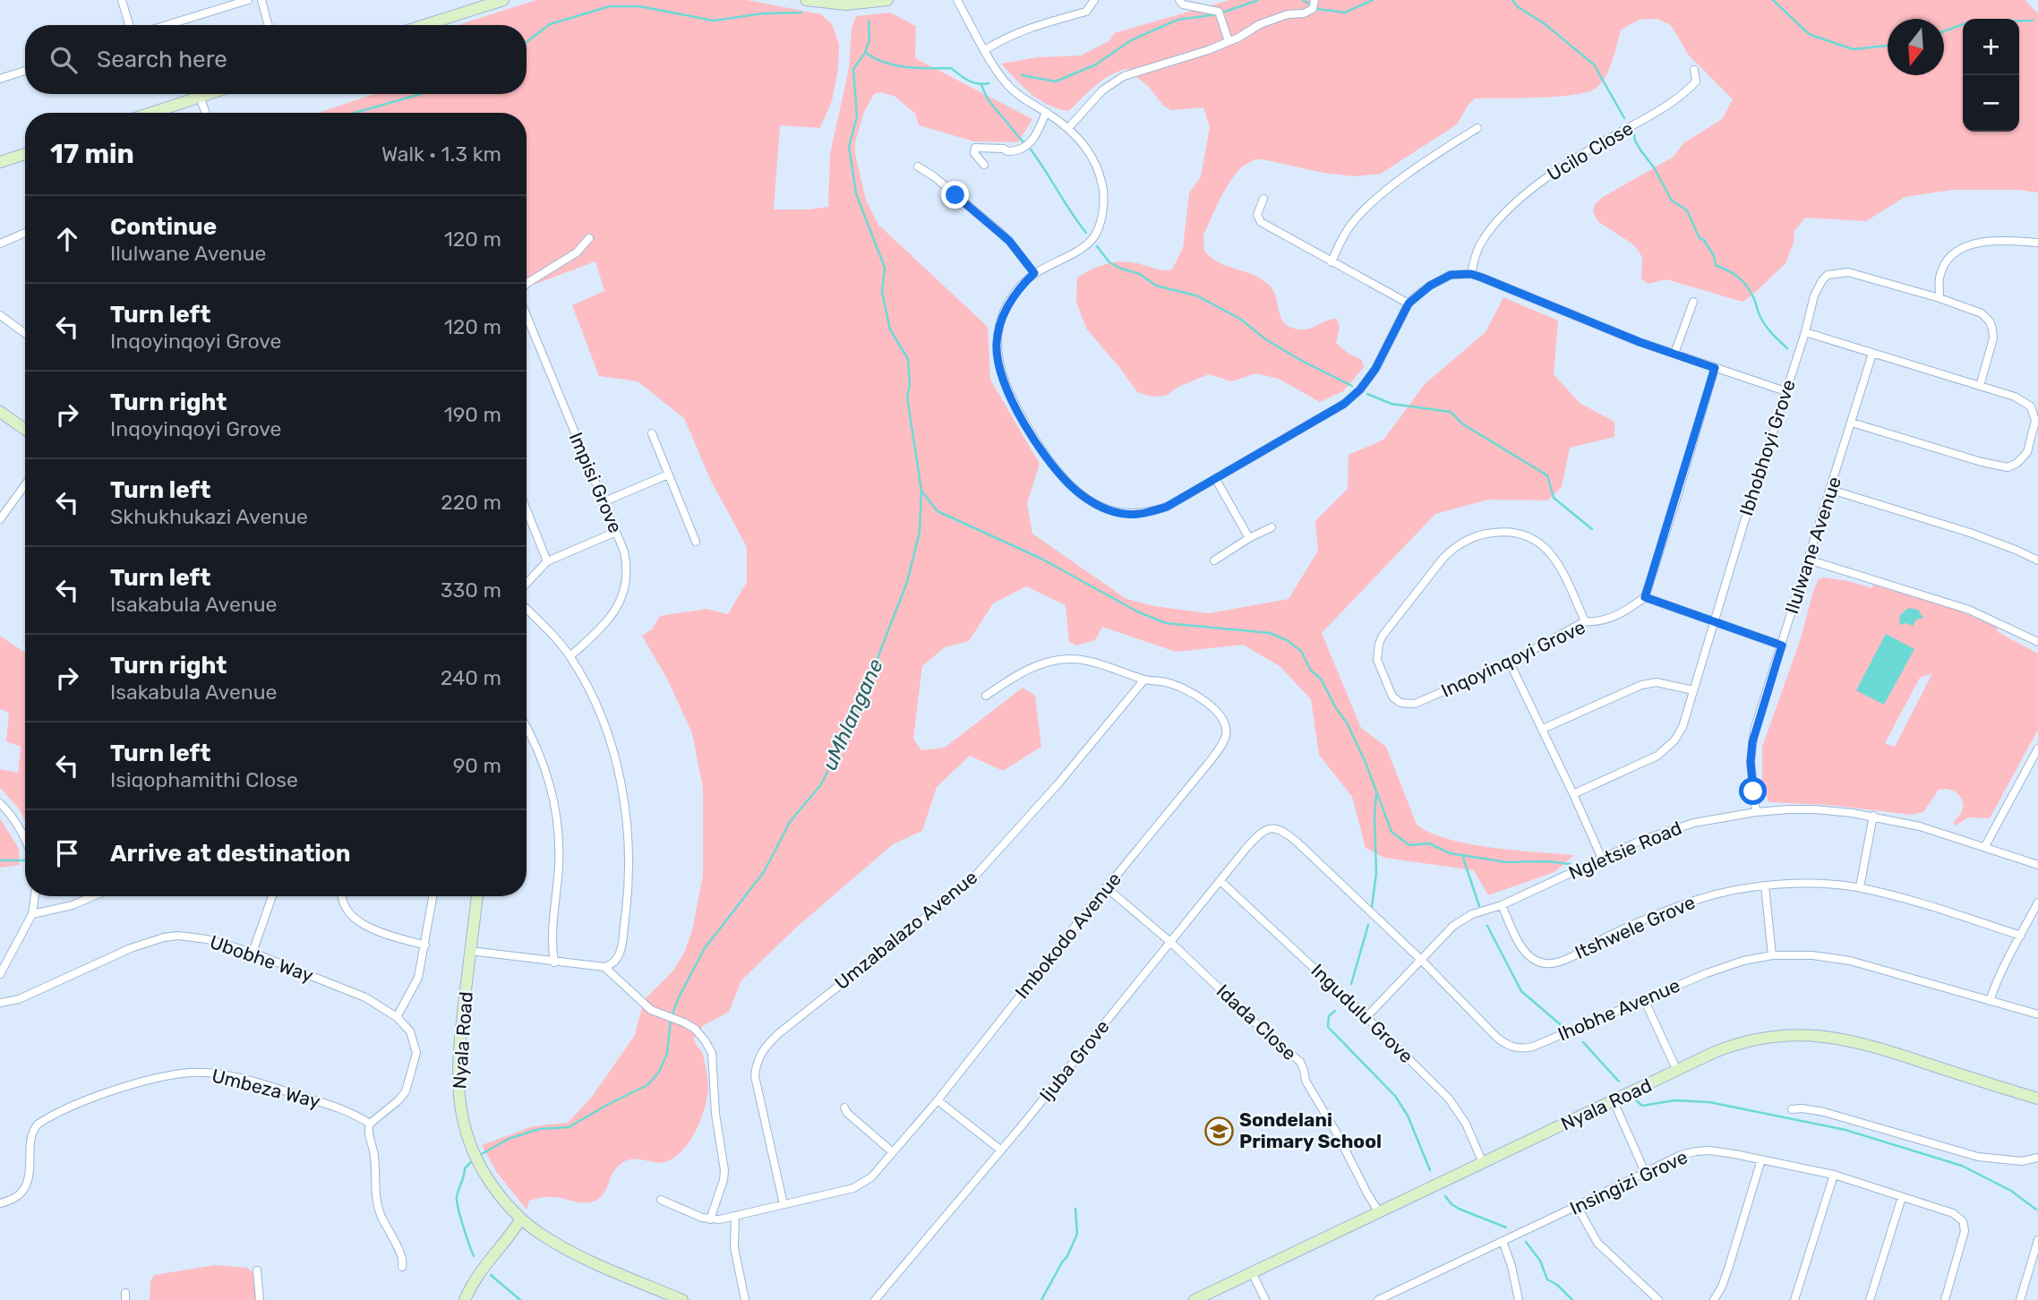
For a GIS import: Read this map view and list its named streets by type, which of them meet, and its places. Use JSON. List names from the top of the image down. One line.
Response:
{"streets":{"street":["Ucilo Close","Ibhobhoyi Grove","Impisi Grove","Ilulwane Avenue","Inqoyinqoyi Grove","Ngletsie Road","Itshwele Grove","Umzabalazo Avenue","Imbokodo Avenue","Ubobhe Way","Ihobhe Avenue","Ingudulu Grove","Idada Close","Nyala Road","Ijuba Grove","Umbeza Way","Insingizi Grove"]},"crossings":[["Ilulwane Avenue","Ngletsie Road"],["Ngletsie Road","Itshwele Grove"],["Ngletsie Road","Ihobhe Avenue"],["Ngletsie Road","Ingudulu Grove"],["Umzabalazo Avenue","Imbokodo Avenue"],["Imbokodo Avenue","Idada Close"],["Ubobhe Way","Umbeza Way"],["Ihobhe Avenue","Ijuba Grove"],["Ingudulu Grove","Nyala Road"],["Ingudulu Grove","Ijuba Grove"],["Idada Close","Nyala Road"],["Idada Close","Ijuba Grove"]],"water":["uMhlangane"],"places":{"school or university":["Sondelani Primary School"]},"north":"bottom","page":{"map_buttons":["+","−"],"search":"Search here","heading":["17 min","Walk · 1.3 km"],"list":[["Continue","Ilulwane Avenue","120 m"],["Turn left","Inqoyinqoyi Grove","120 m"],["Turn right","Inqoyinqoyi Grove","190 m"],["Turn left","Skhukhukazi Avenue","220 m"],["Turn left","Isakabula Avenue","330 m"],["Turn right","Isakabula Avenue","240 m"],["Turn left","Isiqophamithi Close","90 m"],"Arrive at destination"]}}
